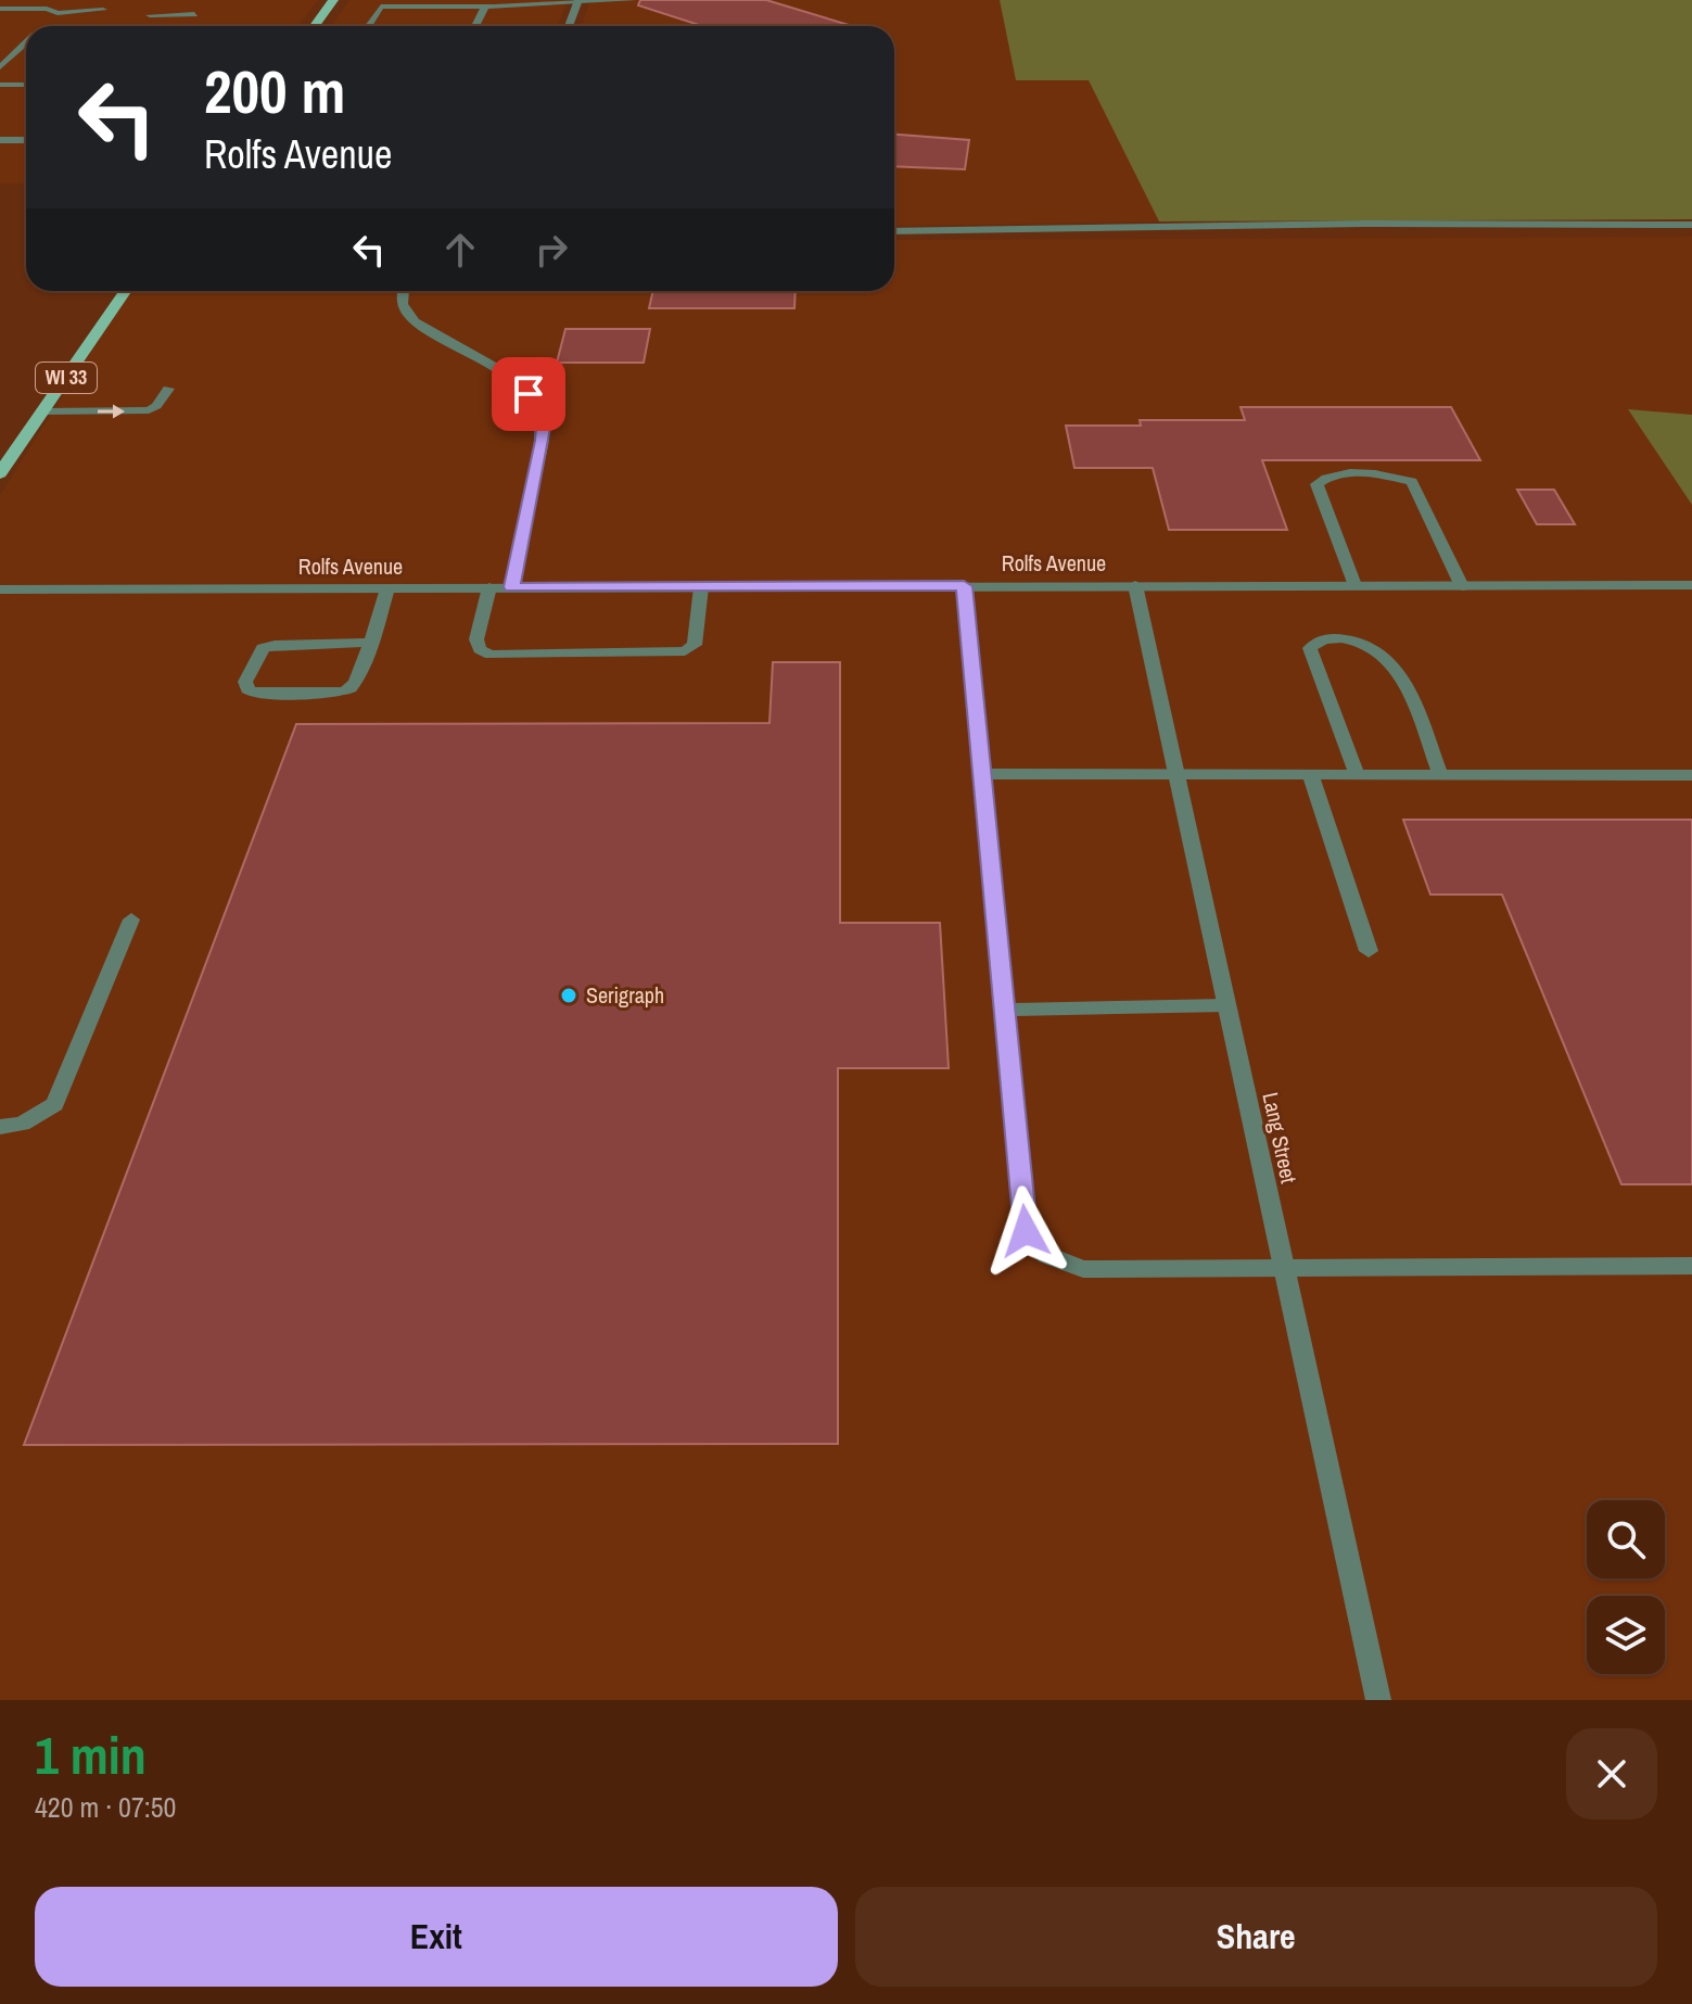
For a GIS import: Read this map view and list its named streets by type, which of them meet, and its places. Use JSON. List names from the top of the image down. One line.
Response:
{"streets":{"main road":["WI 33"],"street":["Rolfs Avenue","Lang Street"]},"crossings":[["Rolfs Avenue","Lang Street"]],"places":["Serigraph"],"page":{"turn":["200 m","Rolfs Avenue"],"heading":["1 min","420 m · 07:50"],"buttons":["Exit","Share"]}}
